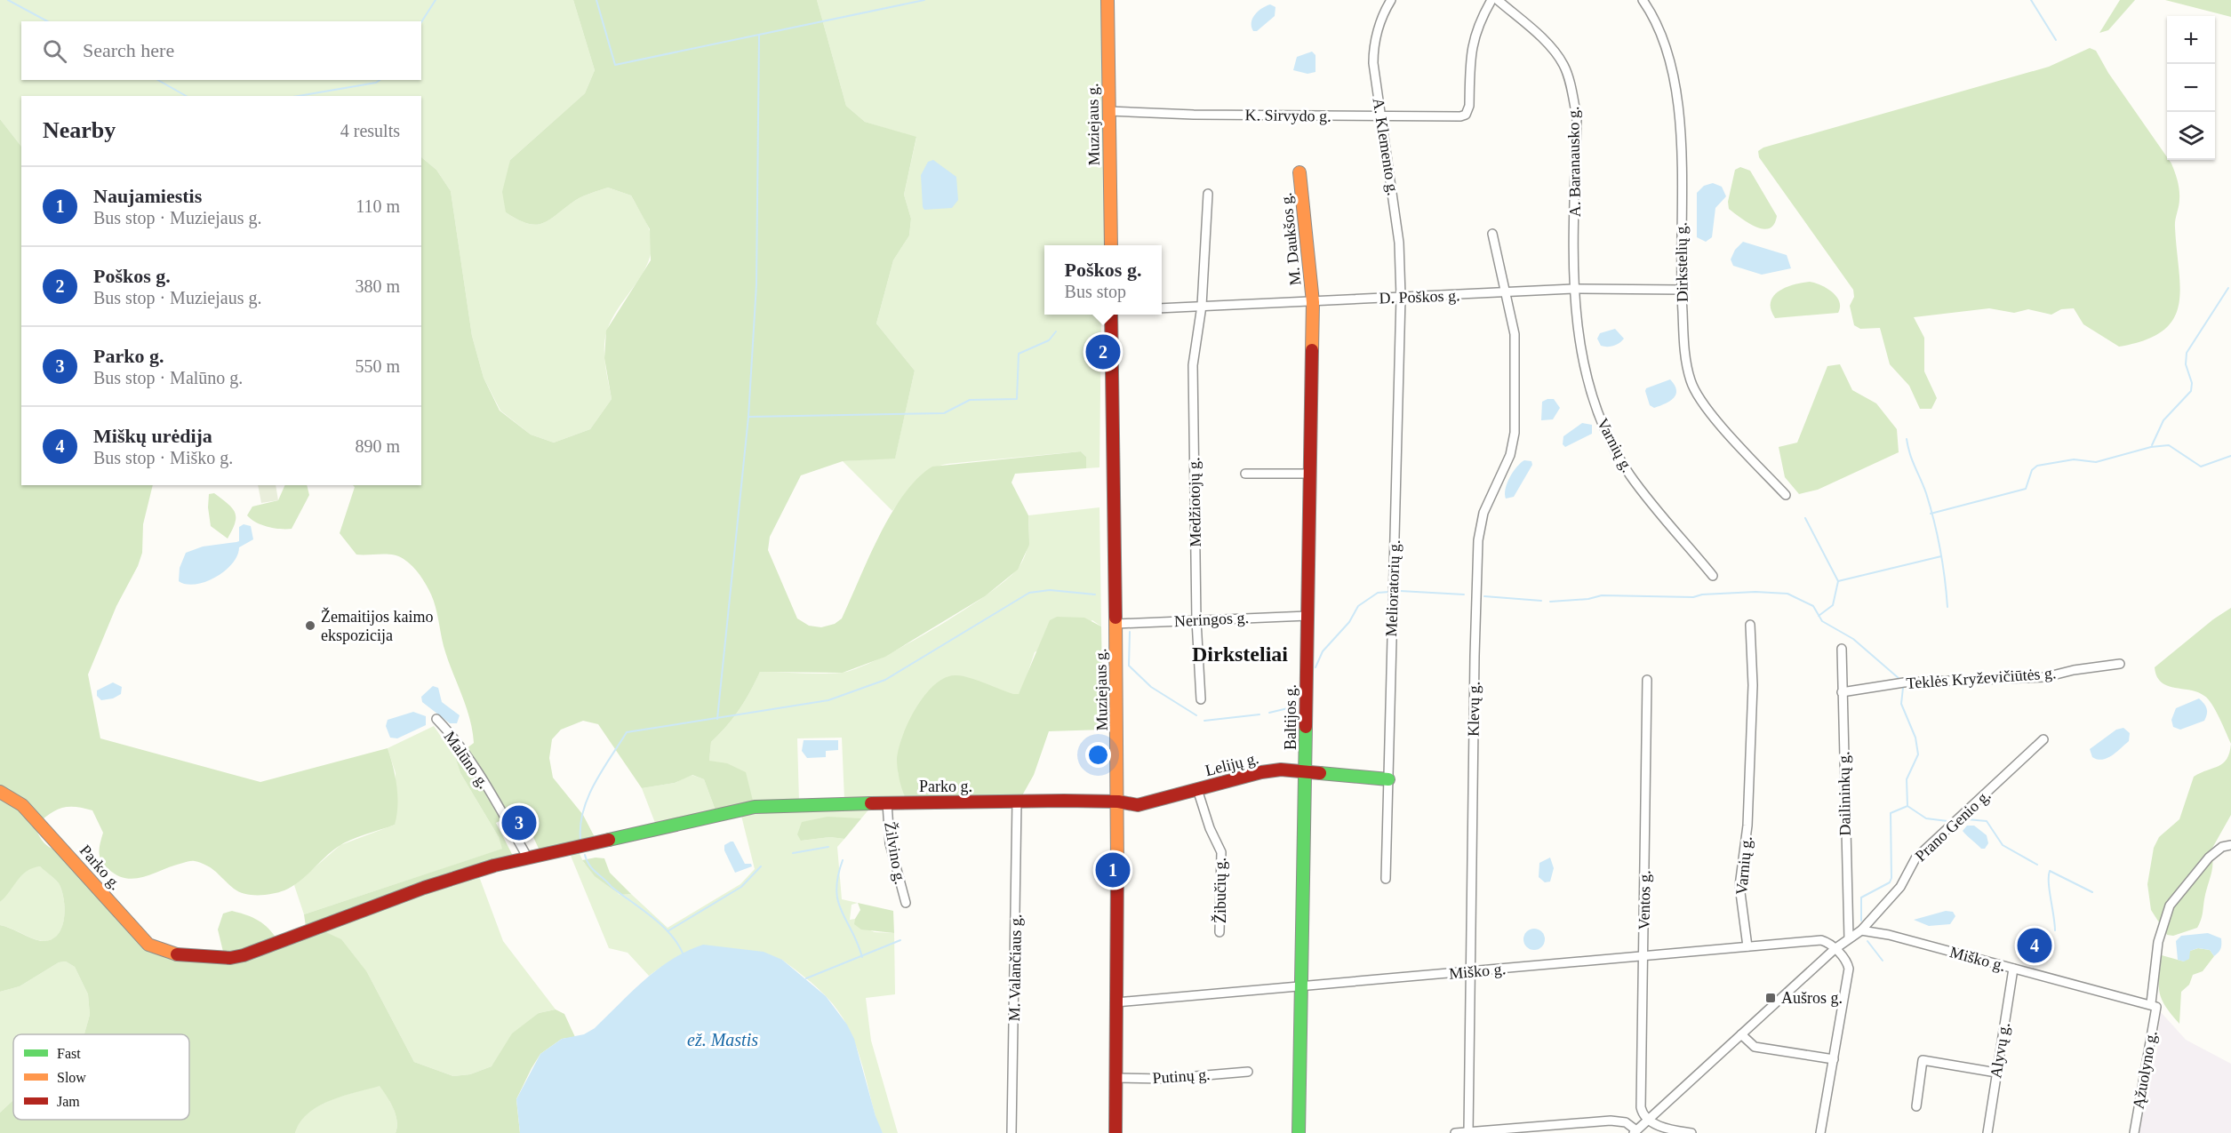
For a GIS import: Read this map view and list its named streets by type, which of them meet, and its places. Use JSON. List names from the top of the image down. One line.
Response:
{"streets":{"street":["K. Sirvydo g.","Muziejaus g.","A. Klemento g.","A. Baranausko g.","M. Daukšos g.","Dirkstelių g.","D. Poškos g.","Varnių g.","Medžiotojų g.","Melioratorių g.","Neringos g.","Teklės Kryževičiūtės g.","Klevų g.","Baltijos g.","Malūno g.","Lelijų g.","Parko g.","Dailininkų g.","Prano Genio g.","Žilvino g.","Žibučių g.","Ventos g.","Miško g.","M. Valančiaus g.","Alyvų g.","Ąžuolyno g.","Putinų g."]},"crossings":[["K. Sirvydo g.","Muziejaus g."],["K. Sirvydo g.","A. Klemento g."],["Muziejaus g.","Neringos g."],["Muziejaus g.","Lelijų g."],["Muziejaus g.","Parko g."],["Muziejaus g.","Miško g."],["Muziejaus g.","Putinų g."],["A. Klemento g.","D. Poškos g."],["A. Klemento g.","Melioratorių g."],["A. Baranausko g.","D. Poškos g."],["A. Baranausko g.","Varnių g."],["M. Daukšos g.","D. Poškos g."],["M. Daukšos g.","Baltijos g."],["Dirkstelių g.","D. Poškos g."],["D. Poškos g.","Varnių g."],["D. Poškos g.","Medžiotojų g."],["D. Poškos g.","Melioratorių g."],["D. Poškos g.","Klevų g."],["D. Poškos g.","Baltijos g."],["Varnių g.","Miško g."],["Medžiotojų g.","Neringos g."],["Melioratorių g.","Lelijų g."],["Neringos g.","Baltijos g."],["Teklės Kryževičiūtės g.","Dailininkų g."],["Klevų g.","Miško g."],["Baltijos g.","Lelijų g."],["Baltijos g.","Miško g."],["Malūno g.","Parko g."],["Lelijų g.","Parko g."],["Lelijų g.","Žibučių g."],["Parko g.","Žilvino g."],["Parko g.","M. Valančiaus g."],["Dailininkų g.","Prano Genio g."],["Prano Genio g.","Ventos g."],["Prano Genio g.","Miško g."],["Ventos g.","Miško g."],["Miško g.","Alyvų g."],["Miško g.","Ąžuolyno g."]],"districts":["Dirksteliai"],"water":["ež. Mastis"],"places":{"other":["Žemaitijos kaimo ekspozicija"],"transit":["Aušros g."]},"legend":["Fast","Slow","Jam"],"page":{"map_buttons":["+","−"],"search":"Search here","heading":["Nearby","4 results"],"list":[{"mark":"1","name":"Naujamiestis","note":"Bus stop · Muziejaus g.","value":"110 m"},{"mark":"2","name":"Poškos g.","note":"Bus stop · Muziejaus g.","value":"380 m"},{"mark":"3","name":"Parko g.","note":"Bus stop · Malūno g.","value":"550 m"},{"mark":"4","name":"Miškų urėdija","note":"Bus stop · Miško g.","value":"890 m"}],"popup":["Poškos g.","Bus stop"],"pins":["2","3","1","4"]}}
